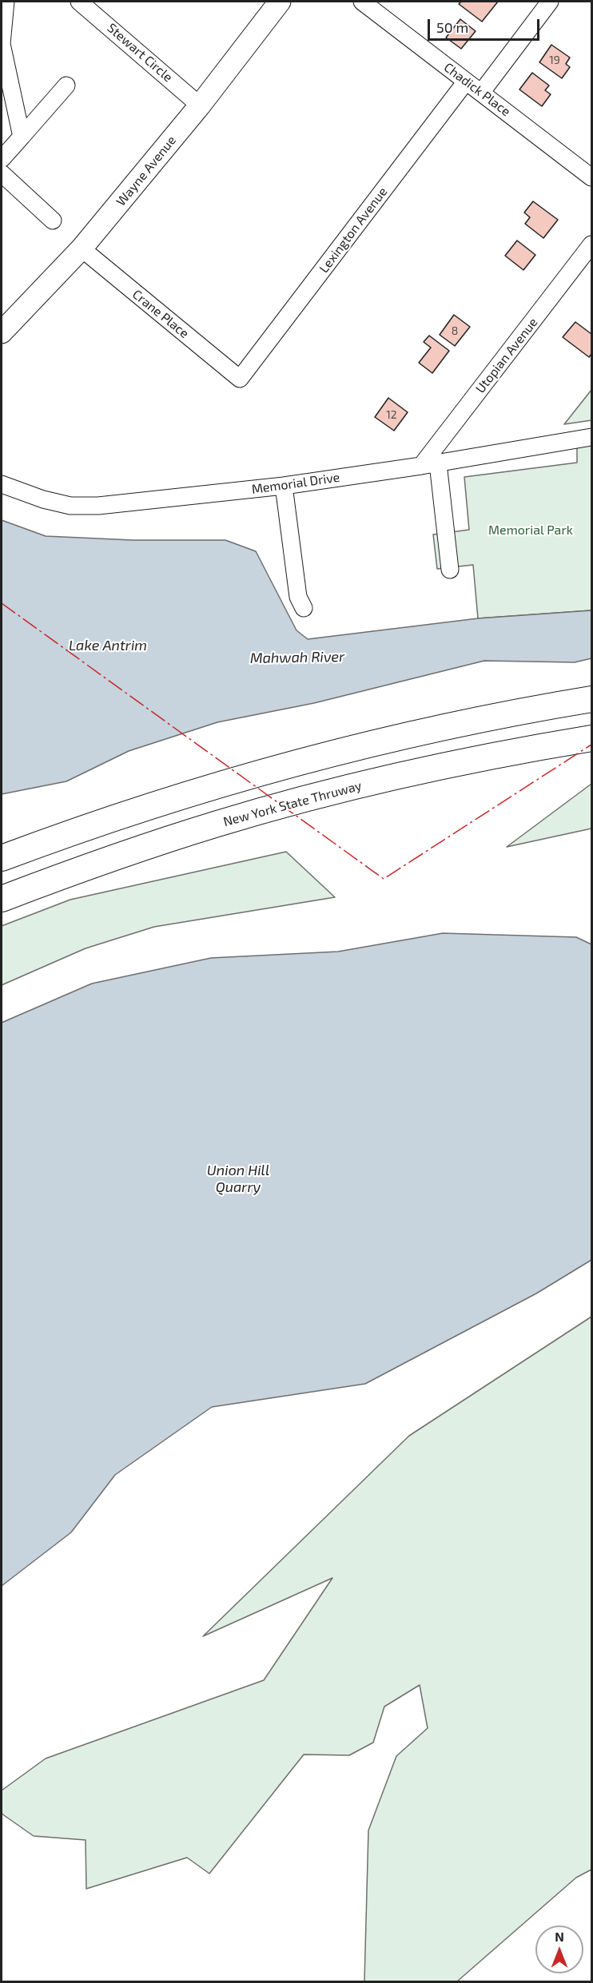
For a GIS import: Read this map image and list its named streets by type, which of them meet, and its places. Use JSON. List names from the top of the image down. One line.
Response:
{"streets":{"highway":["New York State Thruway"],"main road":["Wayne Avenue"],"street":["Stewart Circle","Chadick Place","Lexington Avenue","Crane Place","Utopian Avenue","Memorial Drive"]},"crossings":[["Stewart Circle","Wayne Avenue"],["Chadick Place","Lexington Avenue"],["Wayne Avenue","Crane Place"],["Lexington Avenue","Crane Place"],["Utopian Avenue","Memorial Drive"]],"water":["Lake Antrim","Mahwah River","Union Hill Quarry"],"parks":["Memorial Park"],"house_numbers":["19","8","12"],"scale_bar":"50 m","north":"top"}
